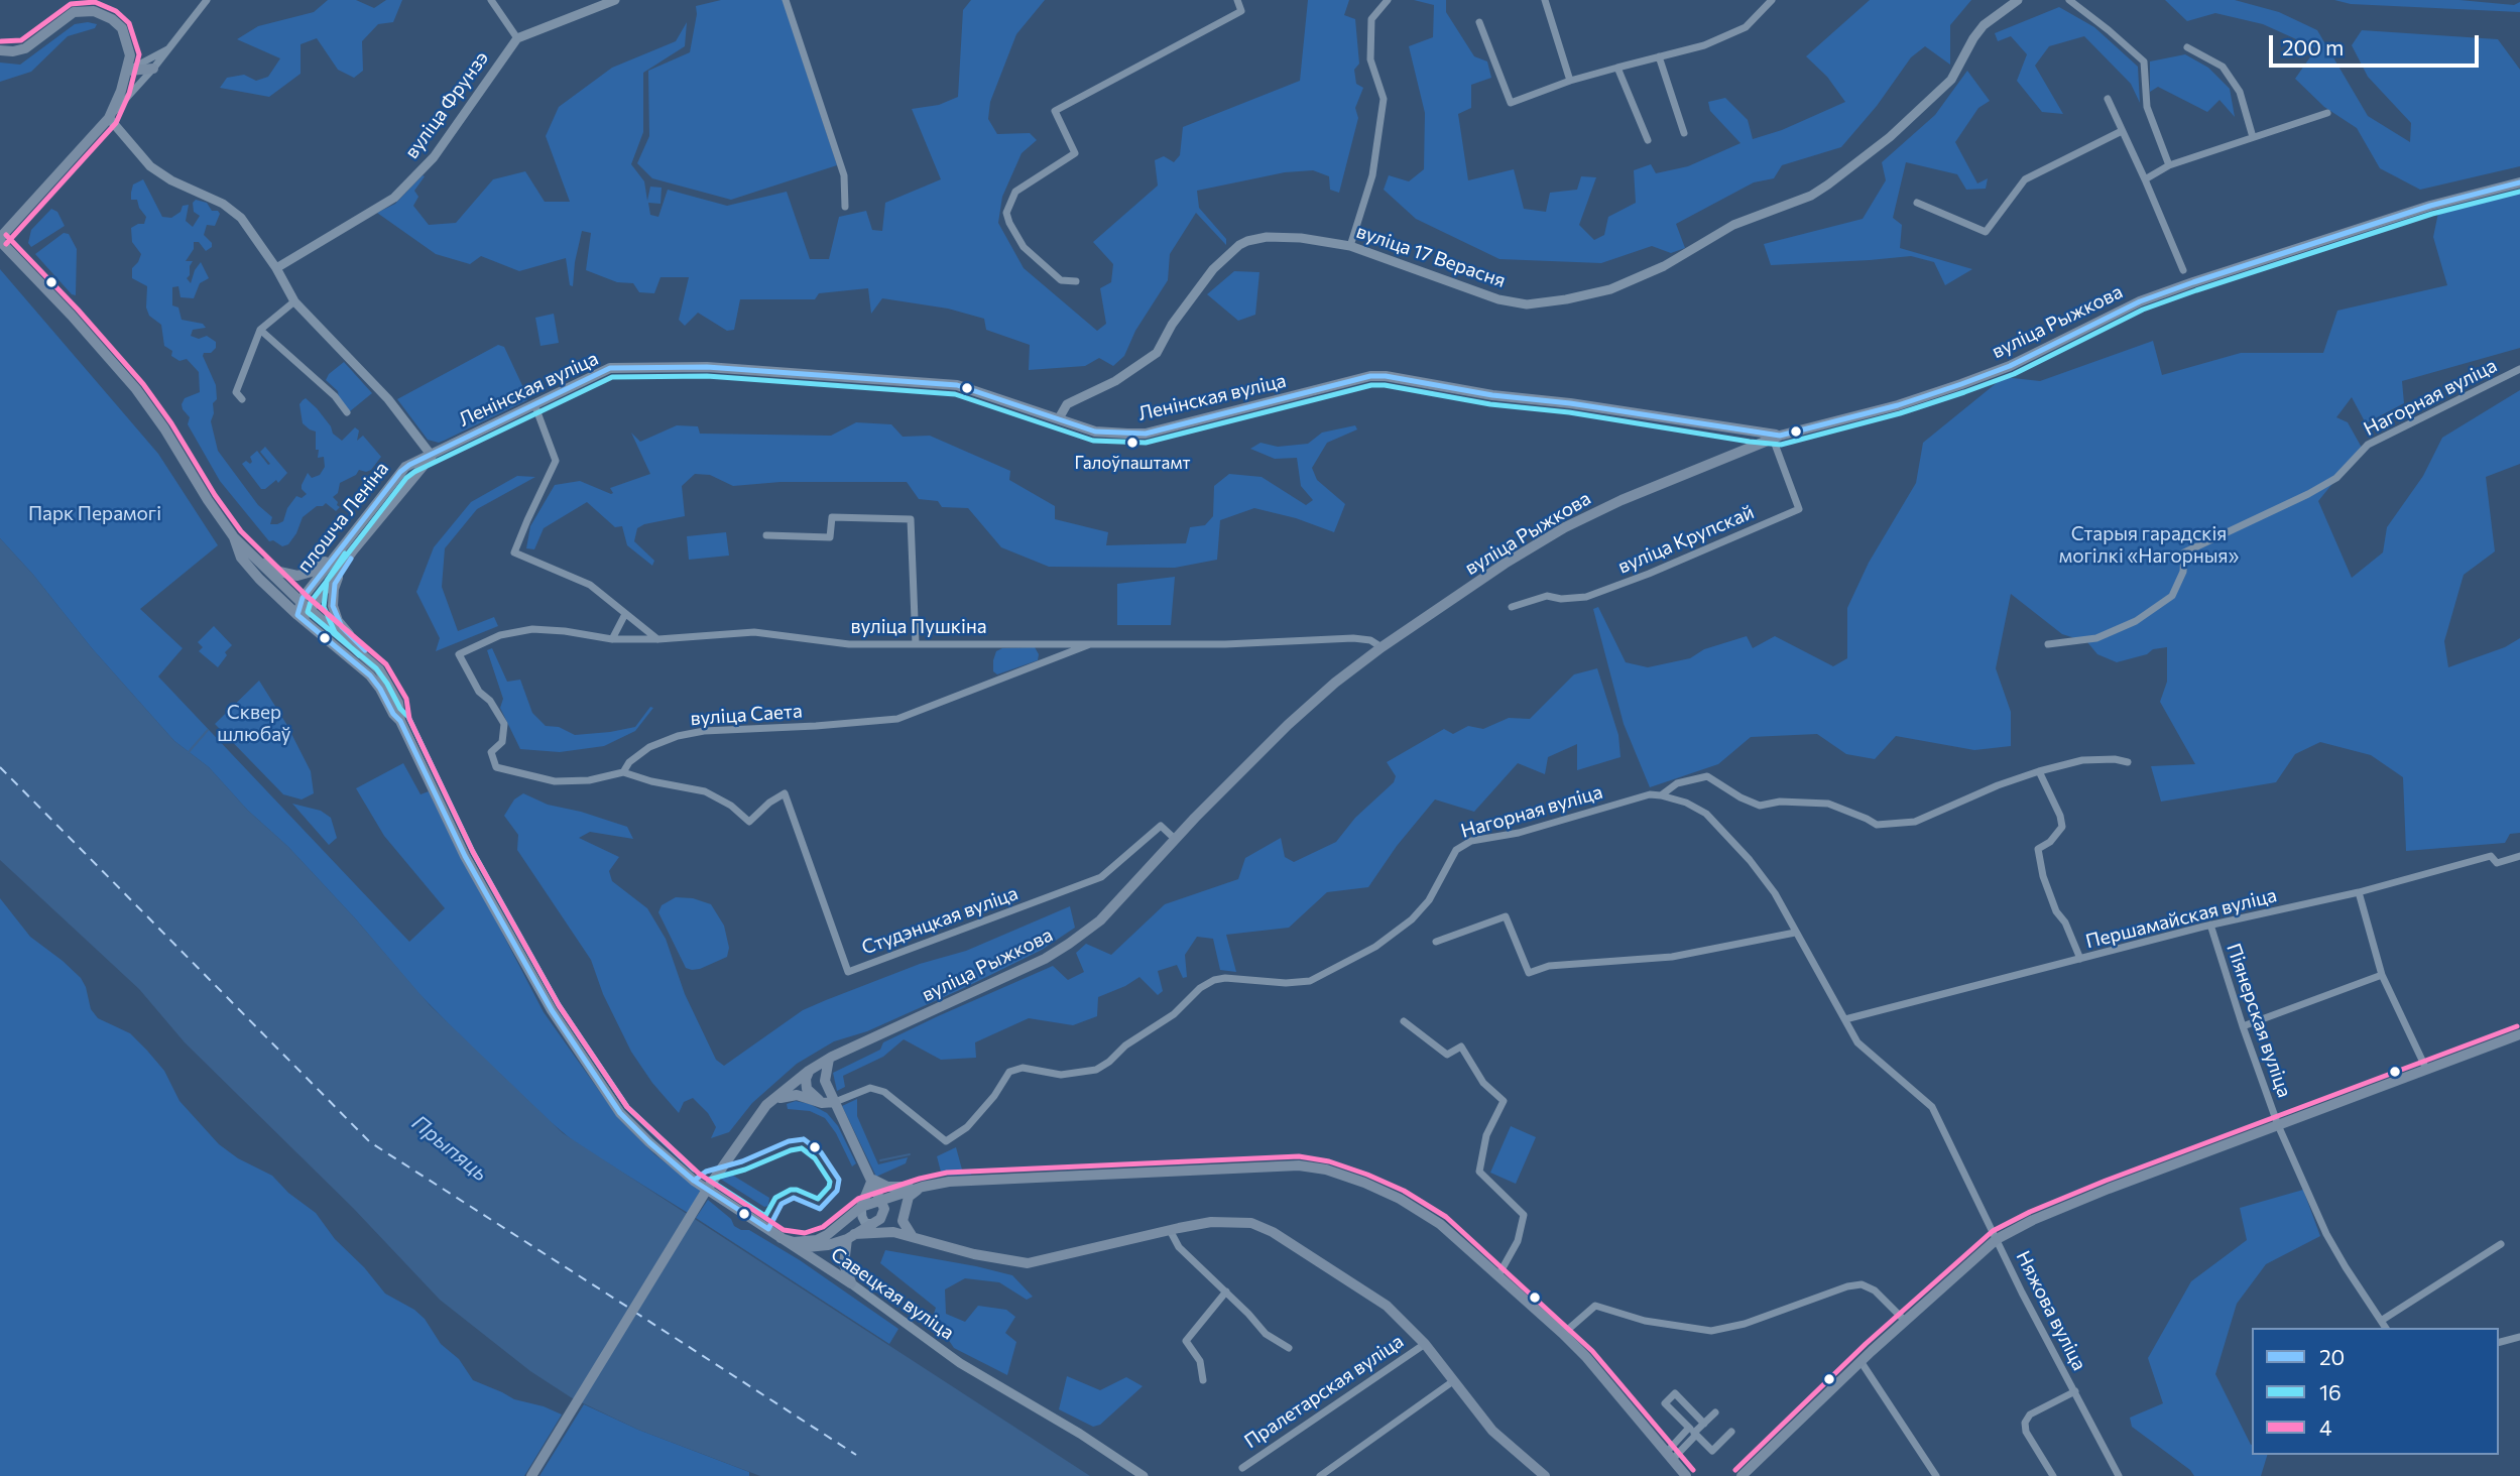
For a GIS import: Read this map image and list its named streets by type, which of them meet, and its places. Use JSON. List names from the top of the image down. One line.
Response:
{"streets":{"main road":["вуліца Рыжкова","Ленінская вуліца","плошча Леніна","Савецкая вуліца","Пралетарская вуліца"],"street":["вуліца Фрунзэ","вуліца 17 Верасня","Нагорная вуліца","вуліца Крупскай","вуліца Пушкіна","вуліца Саета","Першамайская вуліца","Студэнцкая вуліца","Піянерская вуліца","Няжова вуліца"]},"crossings":[["вуліца 17 Верасня","Ленінская вуліца"],["вуліца Рыжкова","Ленінская вуліца"],["вуліца Рыжкова","вуліца Крупскай"],["вуліца Рыжкова","вуліца Пушкіна"],["вуліца Рыжкова","Студэнцкая вуліца"],["Ленінская вуліца","плошча Леніна"],["Ленінская вуліца","вуліца Крупскай"],["Нагорная вуліца","Першамайская вуліца"],["Нагорная вуліца","Няжова вуліца"],["Нагорная вуліца","Пралетарская вуліца"],["плошча Леніна","Савецкая вуліца"],["вуліца Пушкіна","вуліца Саета"],["вуліца Пушкіна","Студэнцкая вуліца"],["вуліца Саета","Студэнцкая вуліца"],["Першамайская вуліца","Піянерская вуліца"]],"water":["Прыпяць"],"parks":["Парк Перамогі","Старыя гарадскія могілкі «Нагорныя»","Сквер шлюбаў"],"places":["Галоўпаштамт"],"lines":["transit line 4","transit line 20","transit line 16"],"legend":["20","16","4"],"scale_bar":"200 m"}
